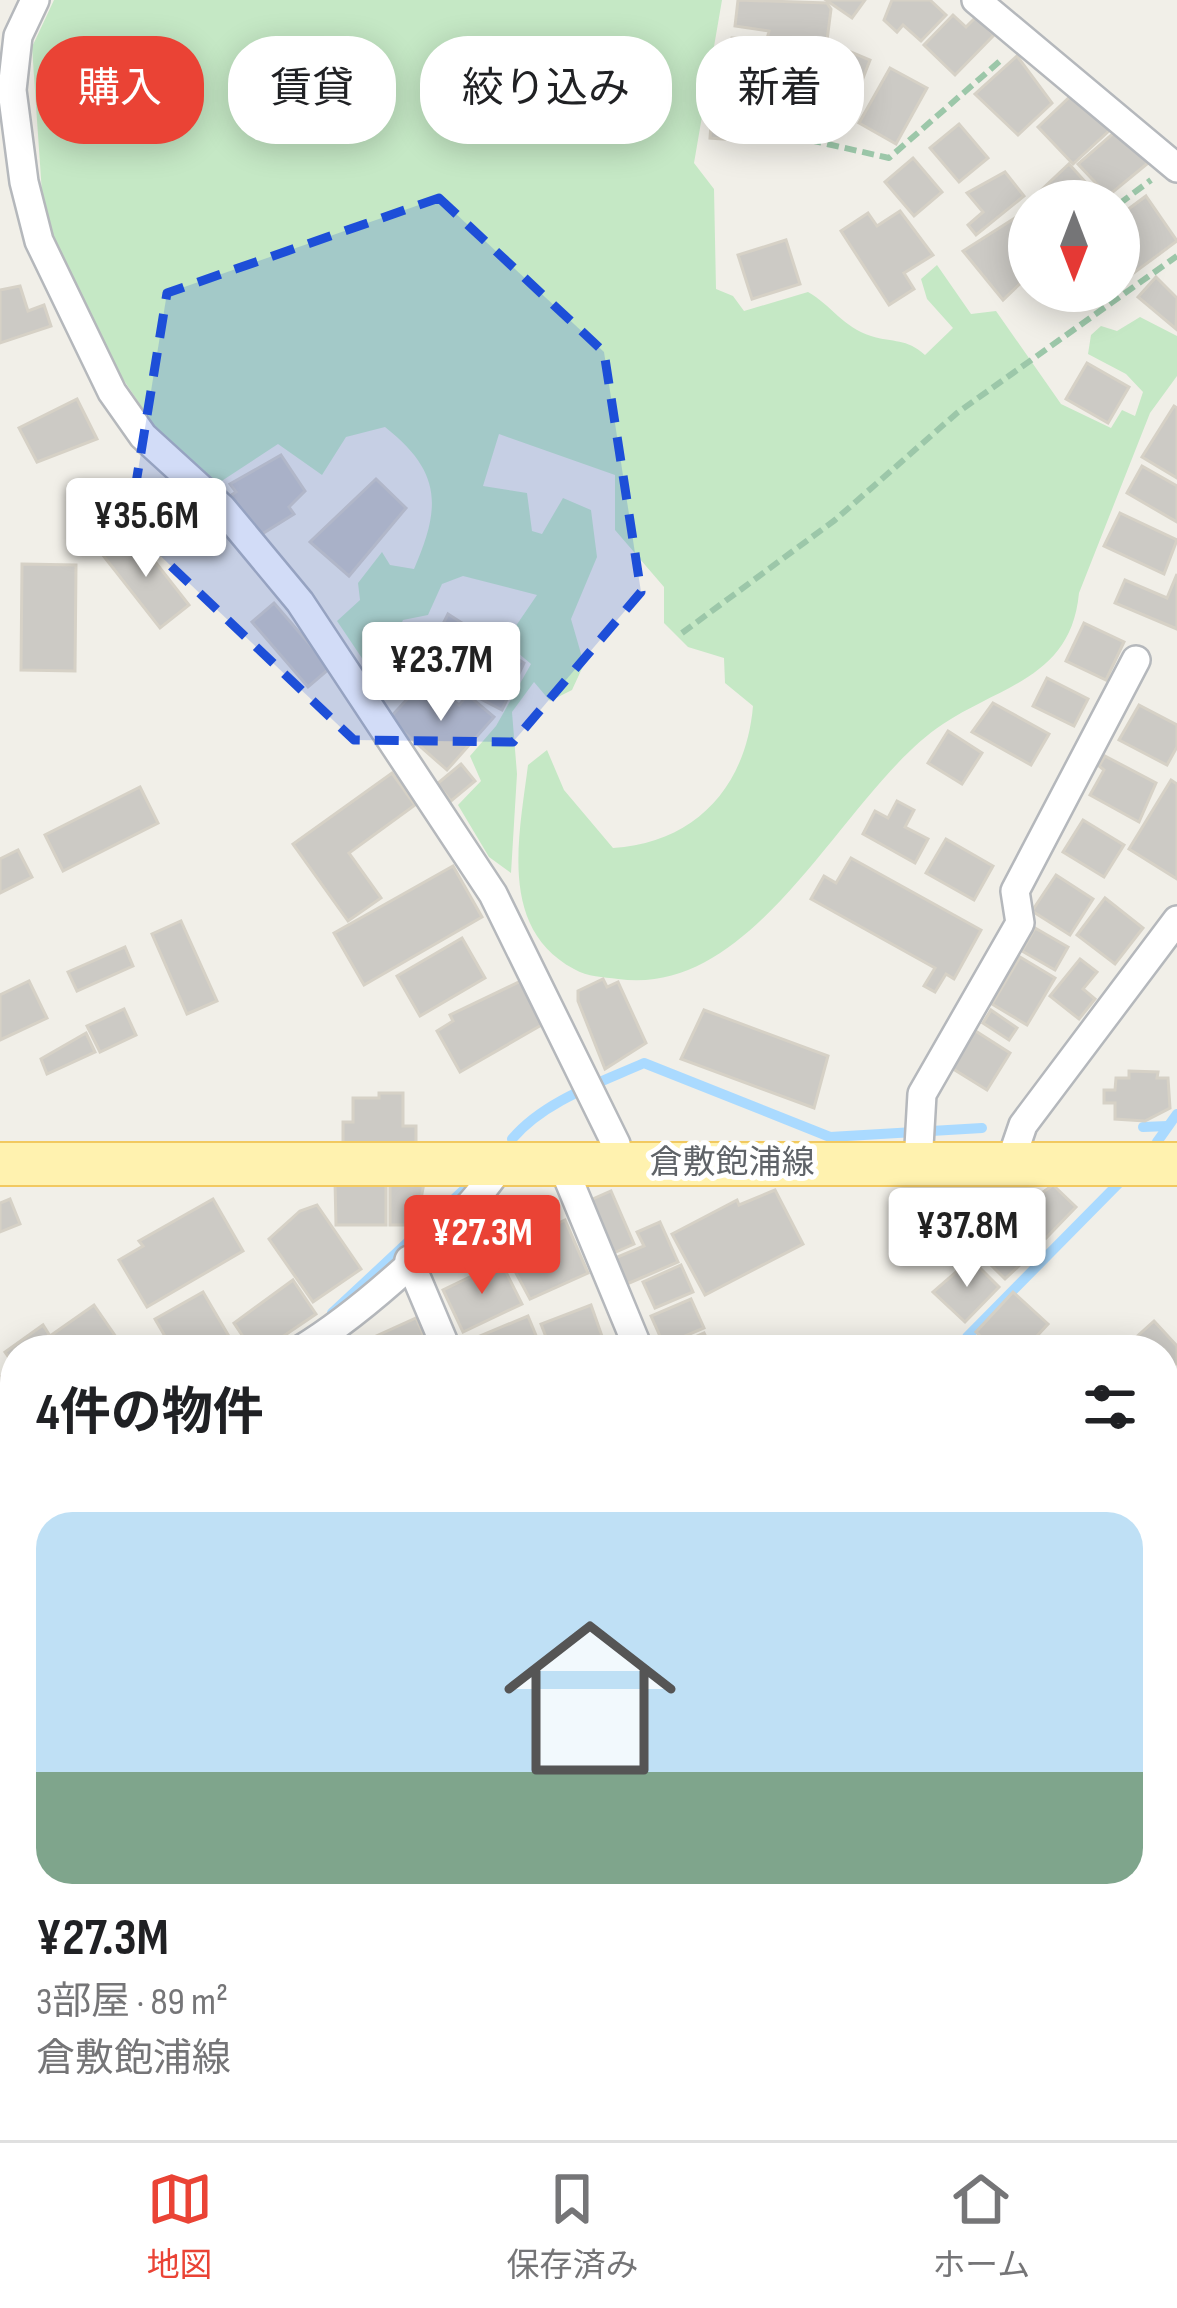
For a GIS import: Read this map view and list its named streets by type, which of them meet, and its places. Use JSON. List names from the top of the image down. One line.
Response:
{"streets":{"main road":["倉敷飽浦線"]},"north":"bottom","page":{"chip":["購入","賃貸","絞り込み","新着"],"price":["¥35.6M","¥23.7M","¥37.8M","¥27.3M"],"heading":"4件の物件","list":[{"name":"¥27.3M","note":"3部屋 · 89 m² · 倉敷飽浦線"}],"tabs":["地図","保存済み","ホーム"]}}
